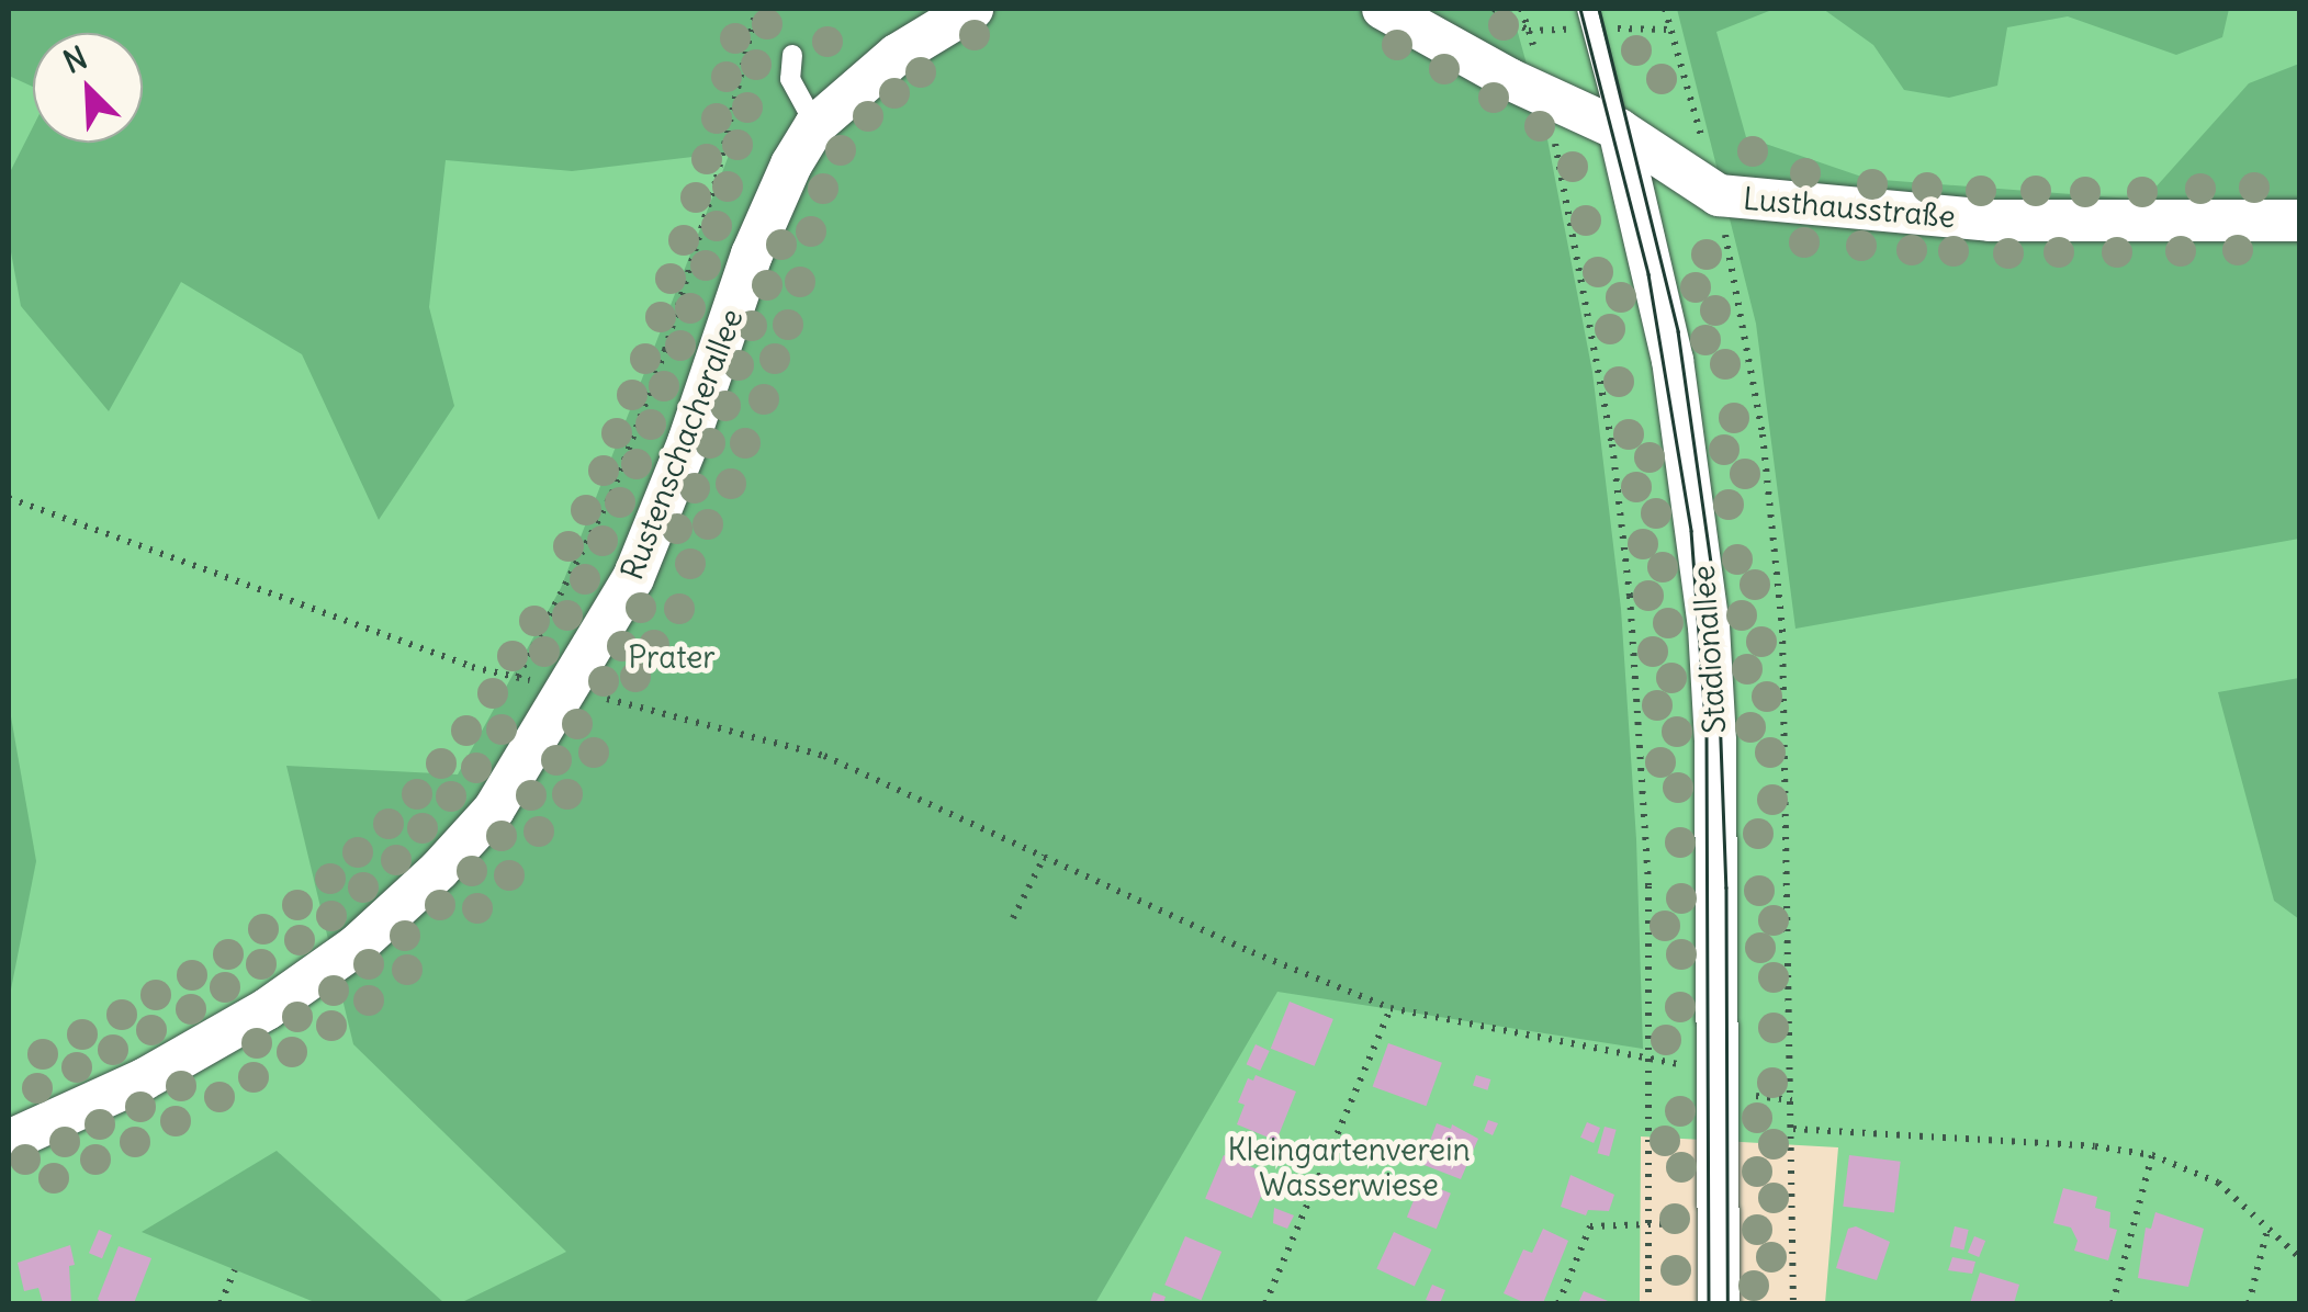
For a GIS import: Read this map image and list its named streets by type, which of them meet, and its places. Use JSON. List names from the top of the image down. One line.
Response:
{"streets":{"street":["Lusthausstraße","Rustenschacherallee","Stadionallee"]},"crossings":[["Lusthausstraße","Stadionallee"]],"parks":["Prater","Kleingartenverein Wasserwiese"],"north":"top left"}
